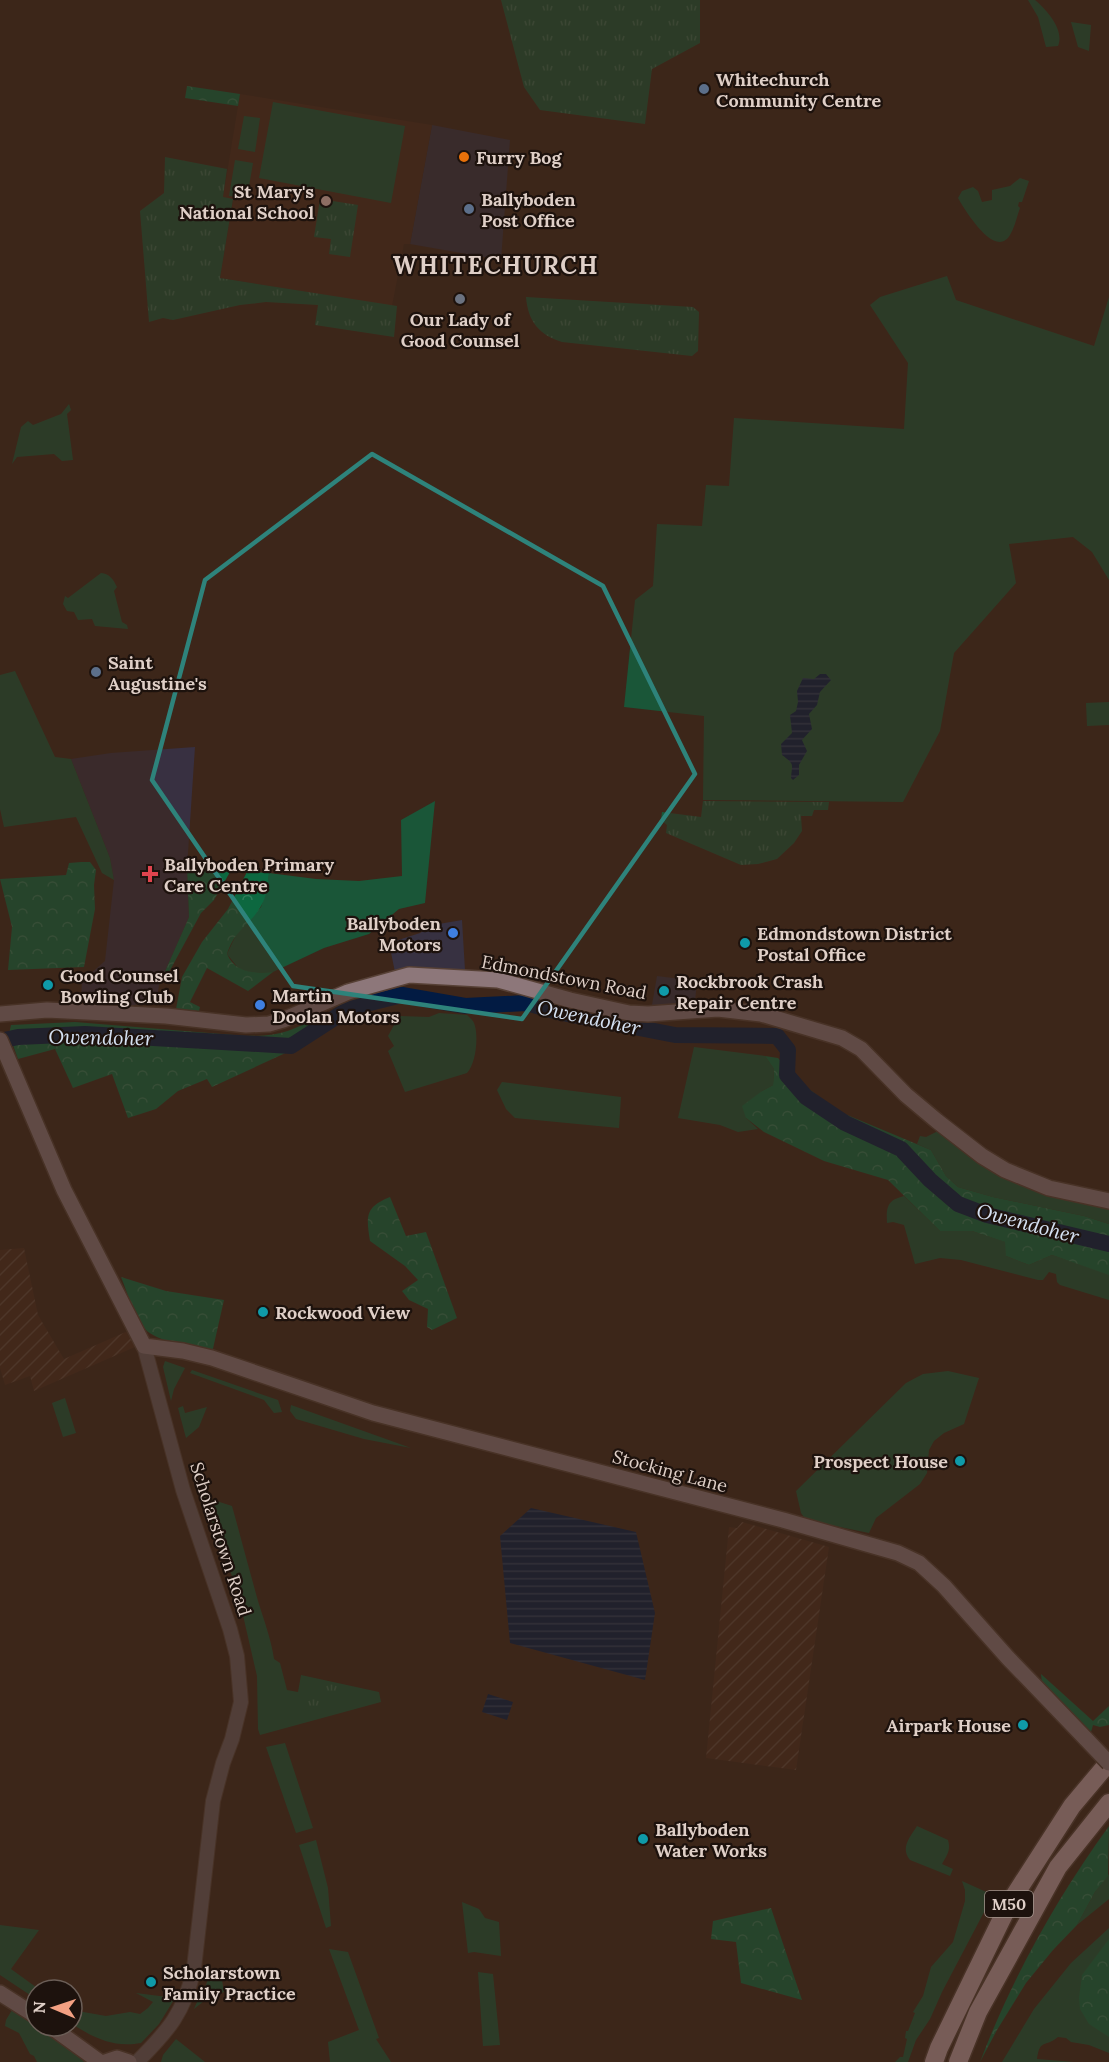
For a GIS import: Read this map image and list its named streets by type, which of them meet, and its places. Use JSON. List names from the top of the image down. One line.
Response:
{"streets":{"highway":["M50"],"main road":["Edmondstown Road","Stocking Lane","Scholarstown Road"]},"crossings":[["Stocking Lane","Scholarstown Road"],["Stocking Lane","M50"]],"districts":["WHITECHURCH"],"water":["Owendoher"],"places":{"other":["Whitechurch Community Centre","Furry Bog","St Mary's National School","Ballyboden Post Office","Our Lady of Good Counsel","Saint Augustine's","Ballyboden Motors","Edmondstown District Postal Office","Good Counsel Bowling Club","Rockbrook Crash Repair Centre","Martin Doolan Motors","Rockwood View","Prospect House","Airpark House","Ballyboden Water Works","Scholarstown Family Practice"],"health":["Ballyboden Primary Care Centre"]},"north":"left"}
